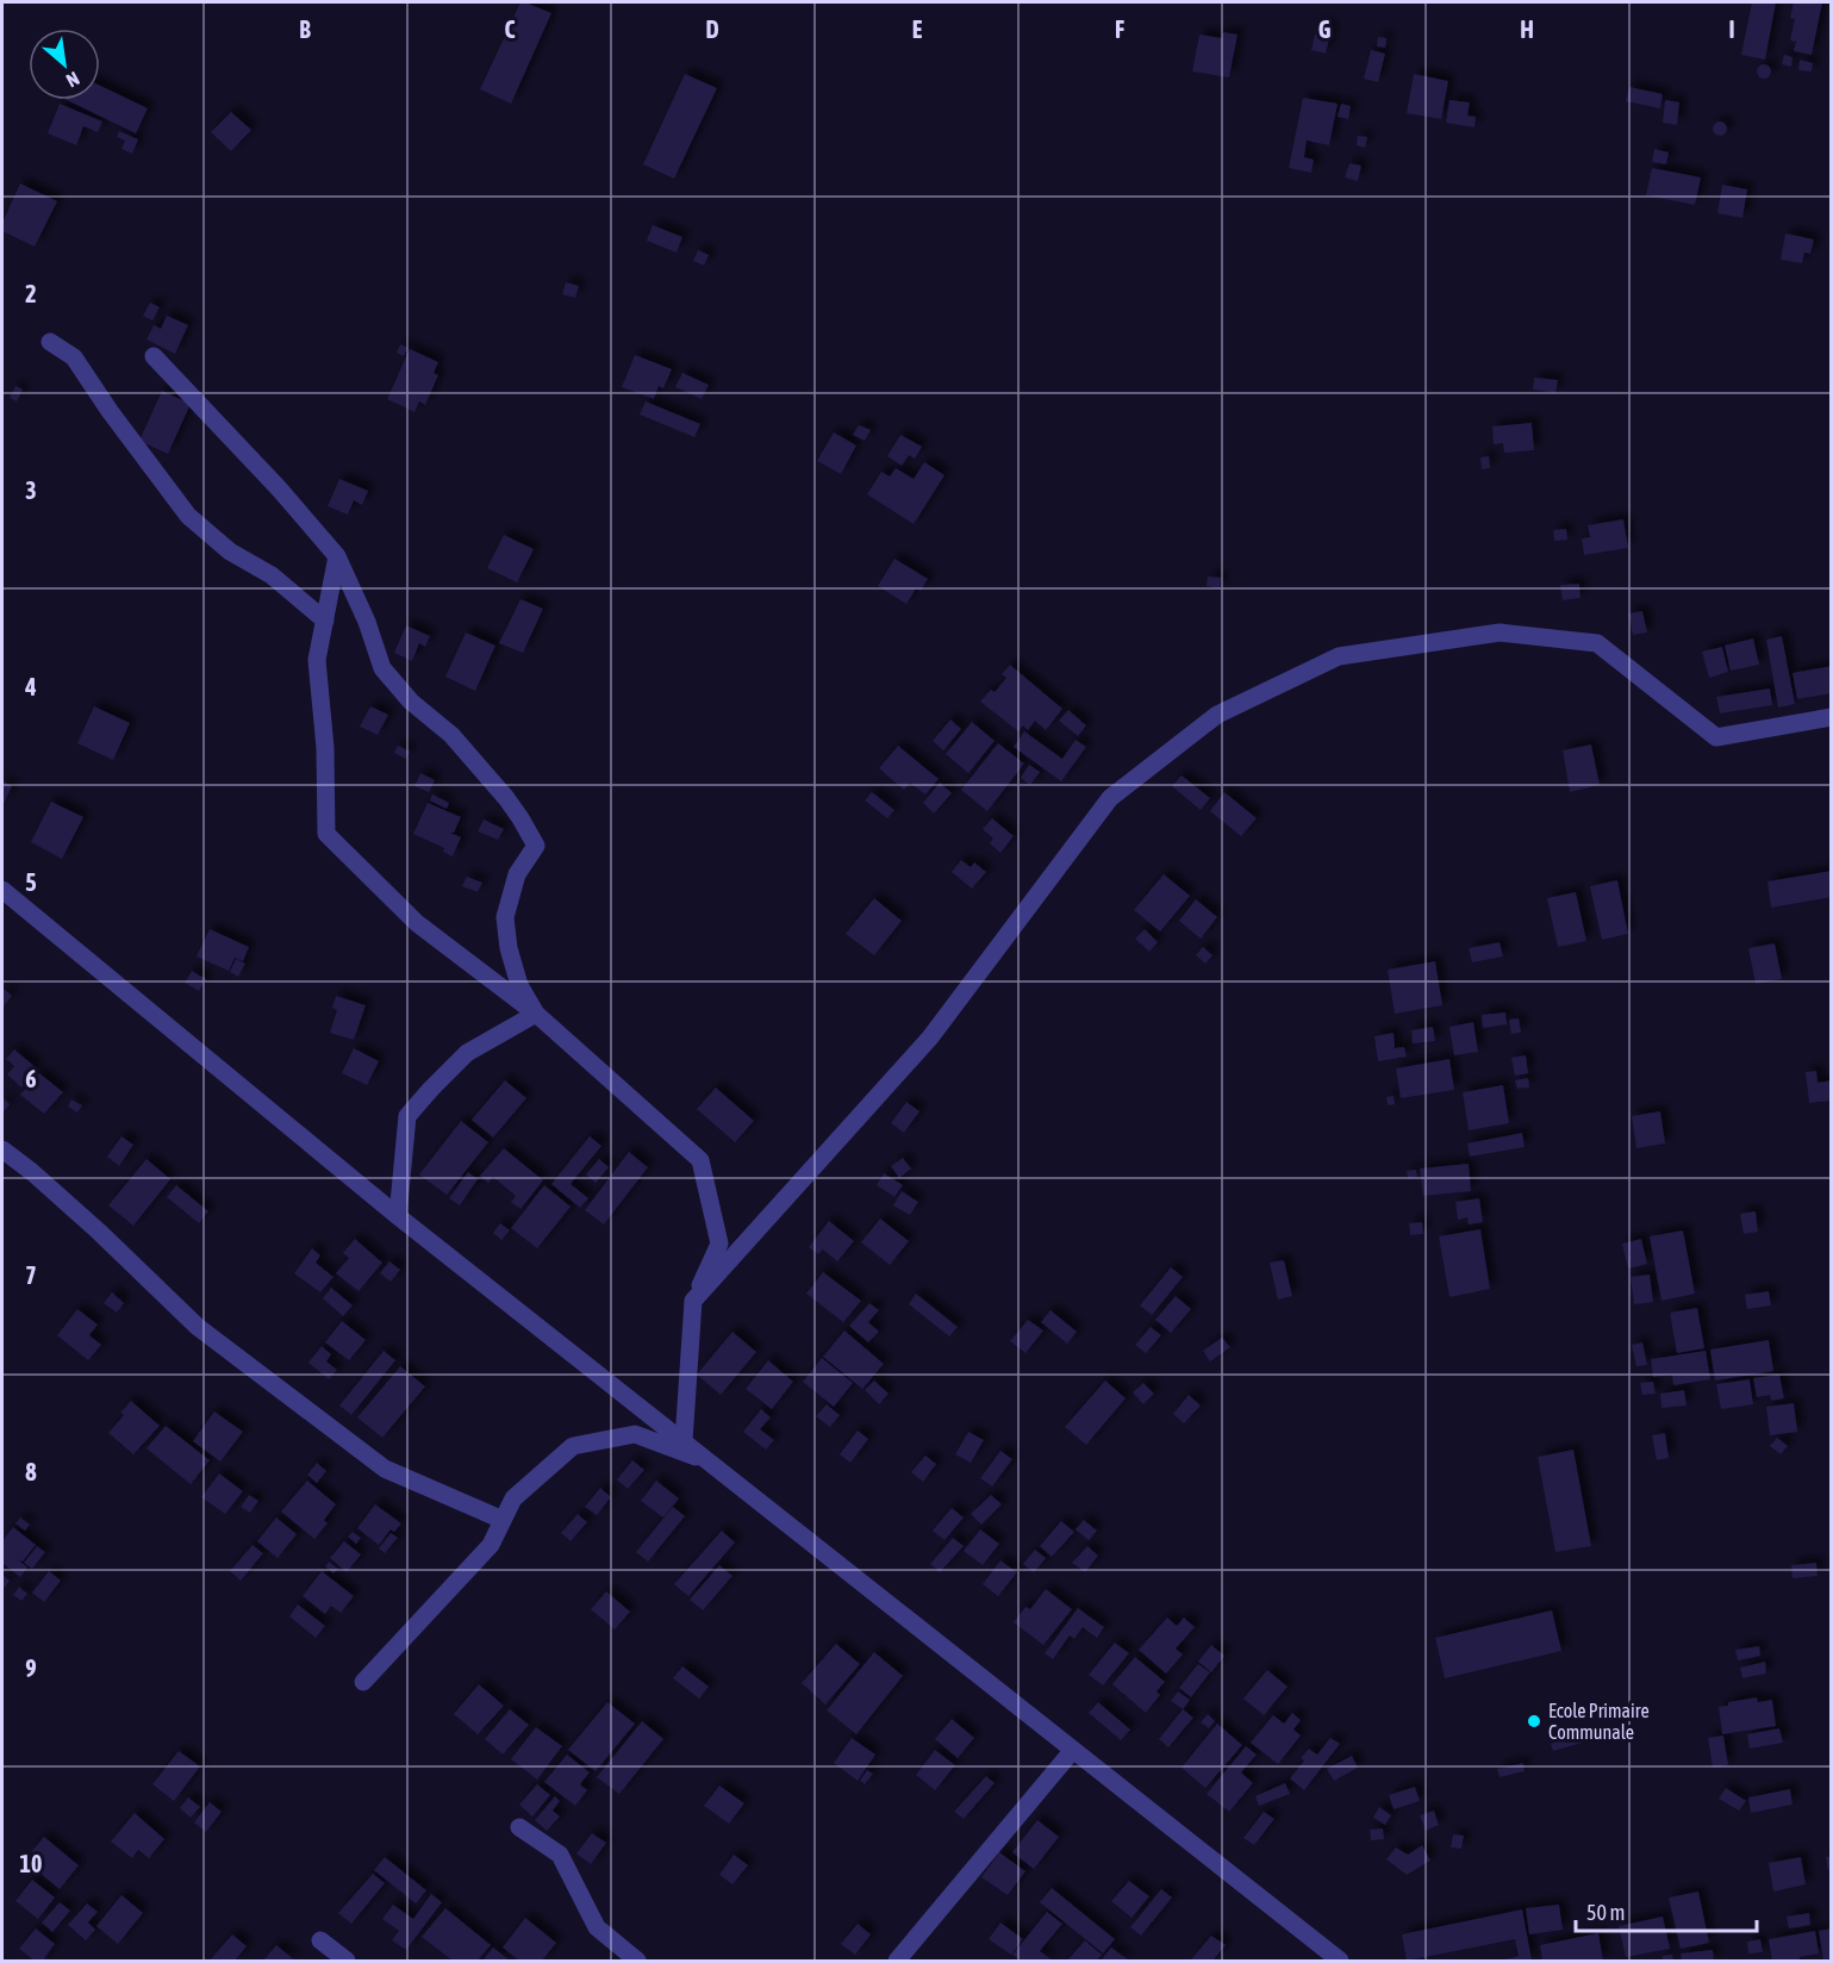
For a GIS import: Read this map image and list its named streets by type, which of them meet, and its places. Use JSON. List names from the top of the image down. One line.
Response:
{"places":["Ecole Primaire Communale"],"scale_bar":"50 m","north":"bottom right","grid":{"columns":["B","C","D","E","F","G","H","I"],"rows":["2","3","4","5","6","7","8","9","10"]}}
